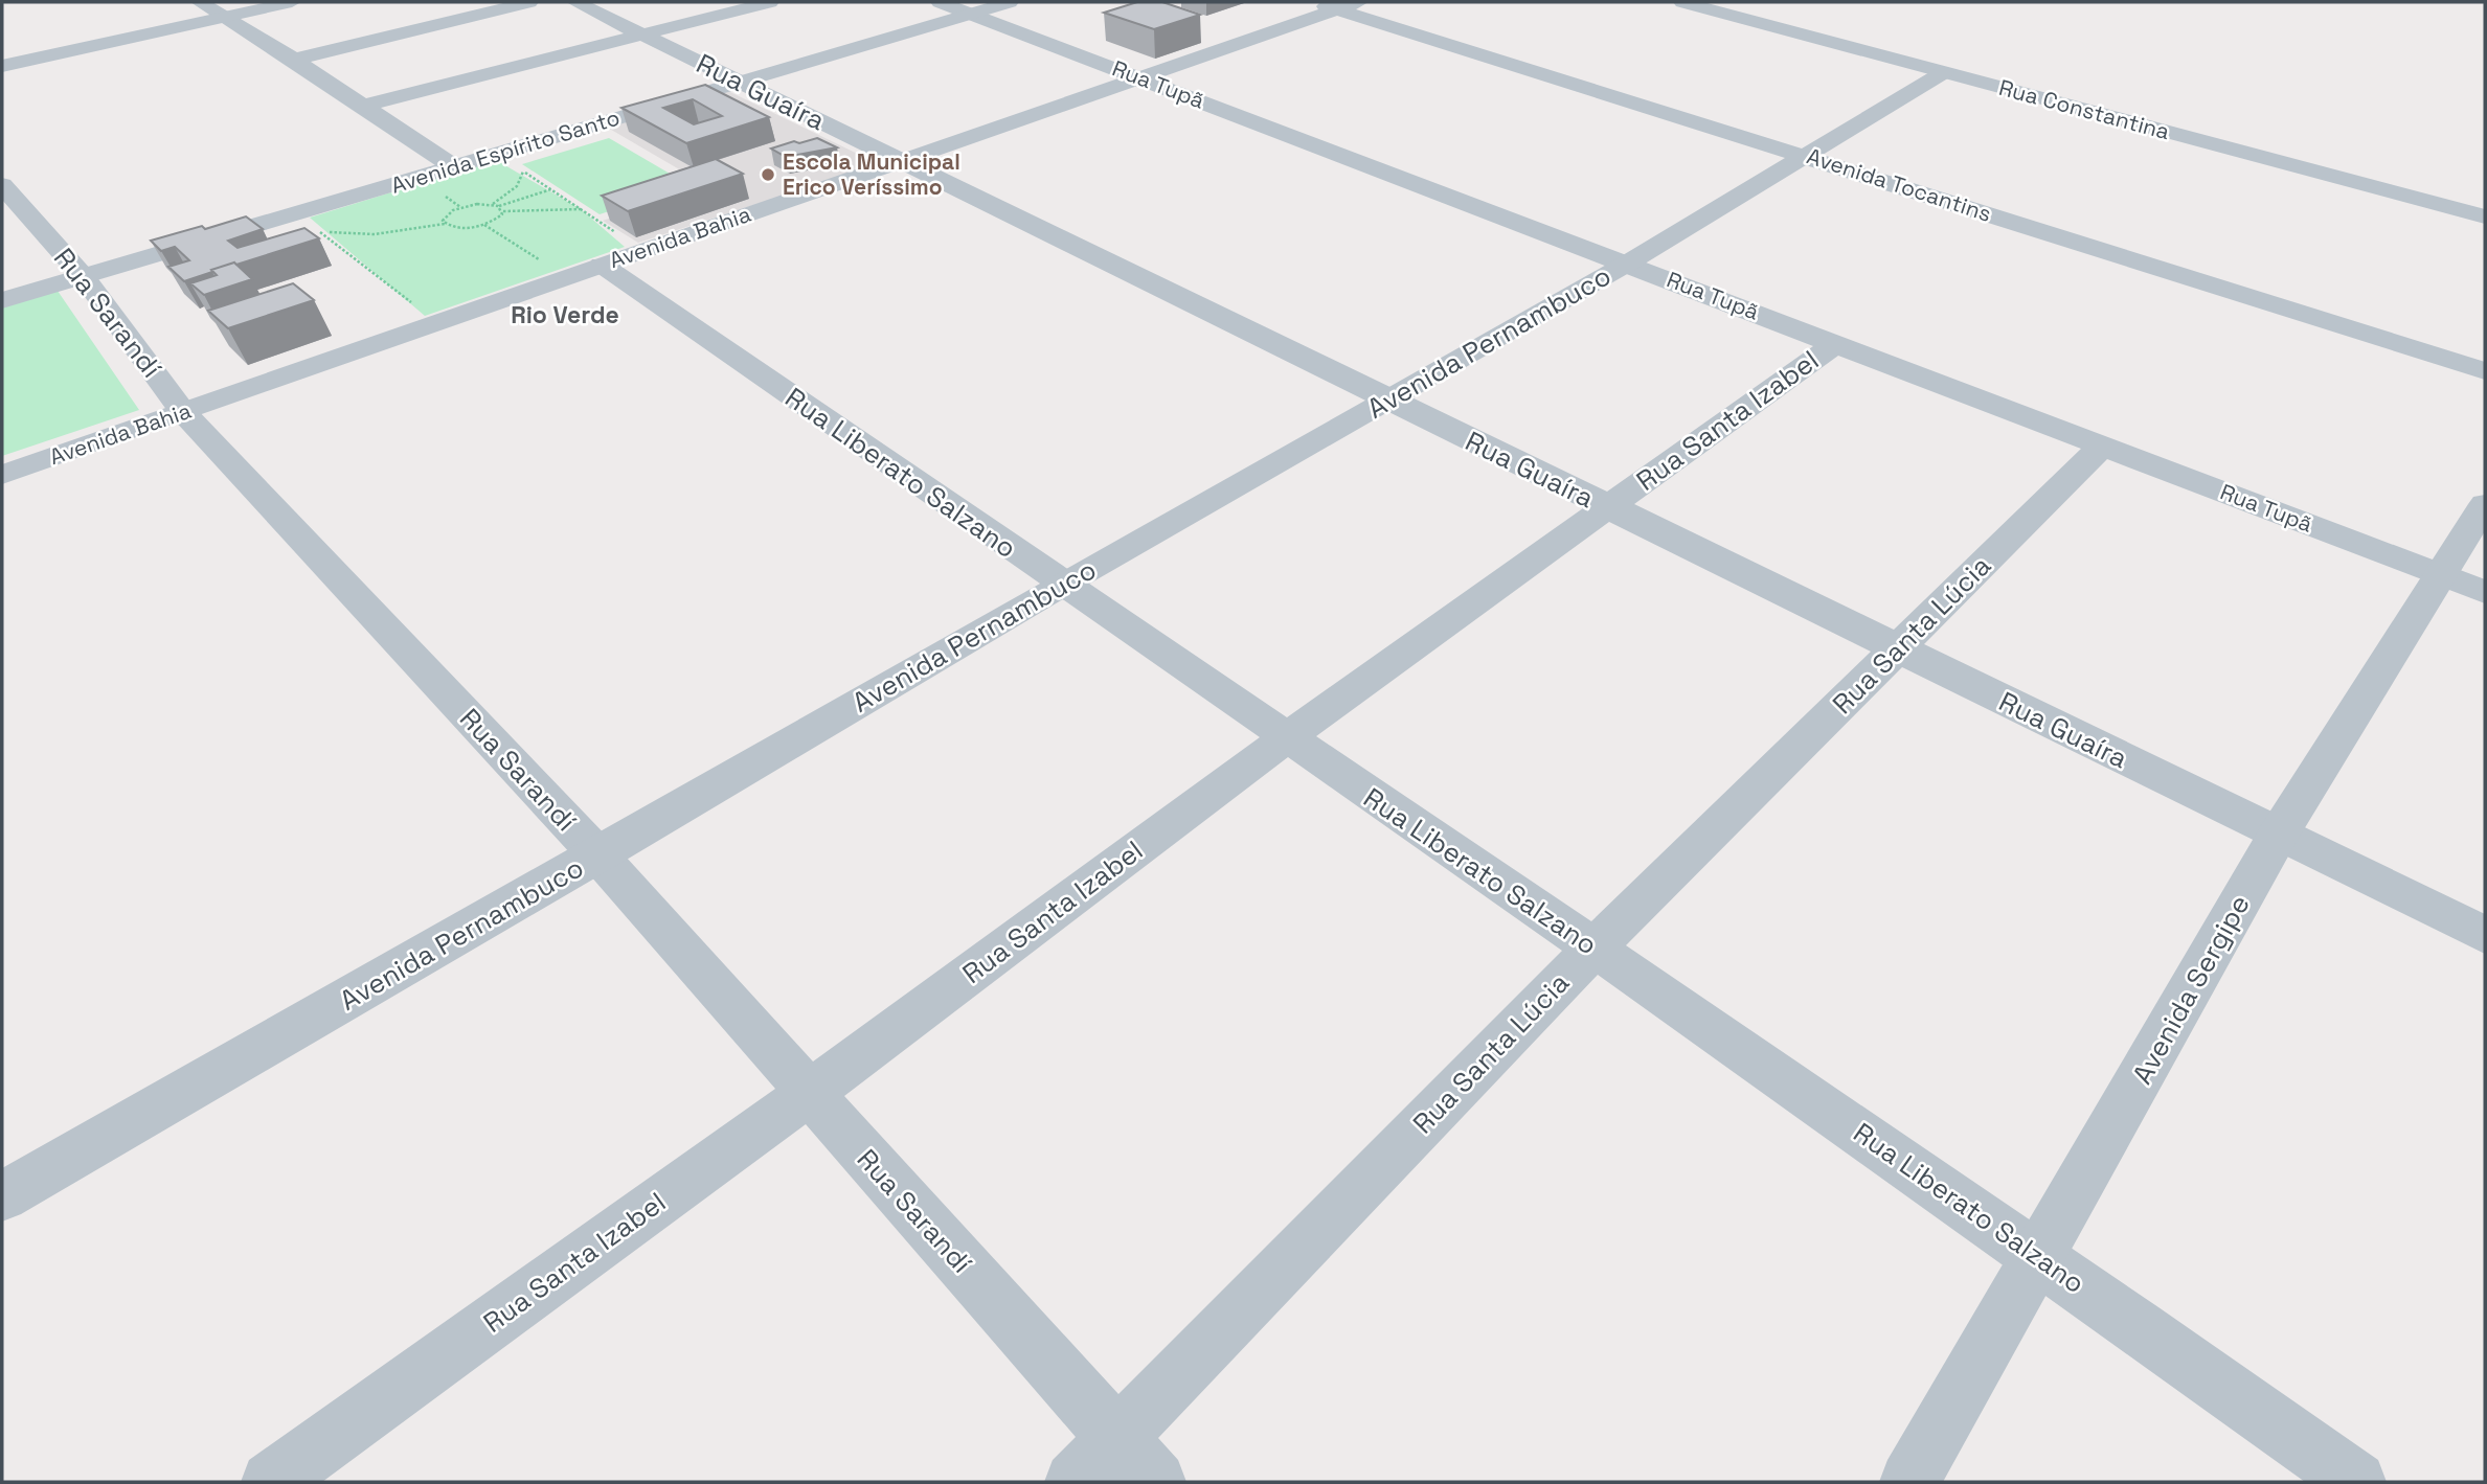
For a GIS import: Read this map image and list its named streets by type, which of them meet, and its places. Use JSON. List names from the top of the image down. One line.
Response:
{"streets":{"street":["Rua Tupã","Rua Guaíra","Rua Constantina","Avenida Espírito Santo","Avenida Tocantins","Avenida Bahia","Rua Sarandí","Avenida Pernambuco","Rua Santa Izabel","Rua Liberato Salzano","Rua Santa Lúcia","Avenida Sergipe"]},"crossings":[["Rua Tupã","Avenida Espírito Santo"],["Rua Tupã","Avenida Bahia"],["Rua Tupã","Avenida Pernambuco"],["Rua Tupã","Rua Santa Izabel"],["Rua Tupã","Rua Santa Lúcia"],["Rua Tupã","Avenida Sergipe"],["Rua Guaíra","Avenida Espírito Santo"],["Rua Guaíra","Avenida Bahia"],["Rua Guaíra","Avenida Pernambuco"],["Rua Guaíra","Rua Santa Izabel"],["Rua Guaíra","Rua Santa Lúcia"],["Rua Guaíra","Avenida Sergipe"],["Rua Constantina","Avenida Pernambuco"],["Avenida Espírito Santo","Rua Sarandí"],["Avenida Tocantins","Avenida Bahia"],["Avenida Tocantins","Avenida Pernambuco"],["Avenida Bahia","Rua Sarandí"],["Avenida Bahia","Rua Liberato Salzano"],["Rua Sarandí","Avenida Pernambuco"],["Rua Sarandí","Rua Santa Izabel"],["Rua Sarandí","Rua Santa Lúcia"],["Avenida Pernambuco","Rua Liberato Salzano"],["Rua Santa Izabel","Rua Liberato Salzano"],["Rua Liberato Salzano","Rua Santa Lúcia"],["Rua Liberato Salzano","Avenida Sergipe"]],"districts":["Rio Verde"],"places":["Escola Municipal Erico Veríssimo"]}
